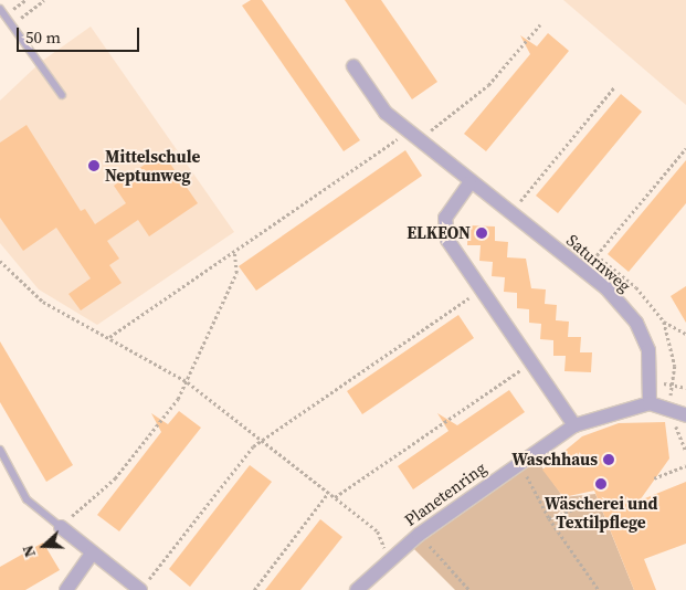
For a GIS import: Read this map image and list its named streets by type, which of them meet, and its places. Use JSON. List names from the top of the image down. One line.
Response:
{"streets":{"street":["Saturnweg","Planetenring"]},"crossings":[["Saturnweg","Planetenring"]],"places":["Mittelschule Neptunweg","ELKEON","Waschhaus","Wäscherei und Textilpflege"],"scale_bar":"50 m","north":"left"}
